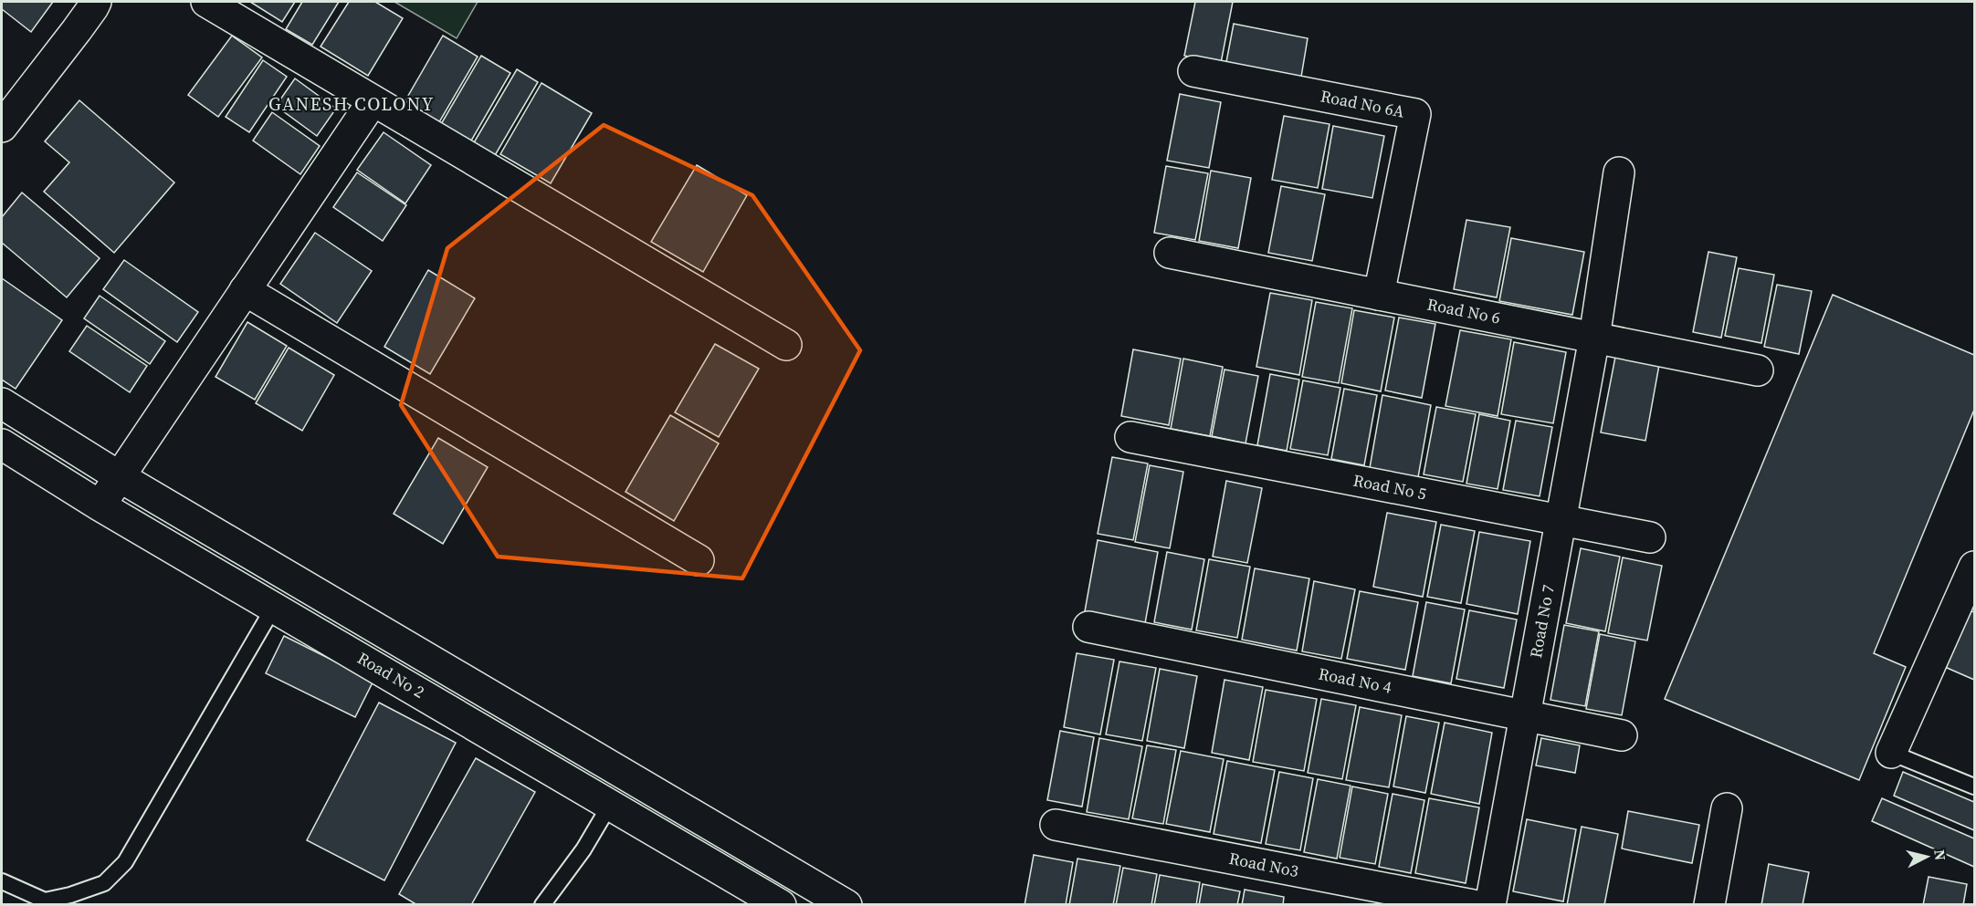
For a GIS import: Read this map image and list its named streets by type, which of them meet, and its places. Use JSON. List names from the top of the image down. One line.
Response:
{"streets":{"street":["Road No 6A","Road No 6","Road No 5","Road No 7","Road No 2","Road No 4","Road No3"]},"crossings":[["Road No 6A","Road No 6"],["Road No 6","Road No 7"],["Road No 5","Road No 7"],["Road No 7","Road No 4"]],"districts":["GANESH COLONY"],"north":"right"}
